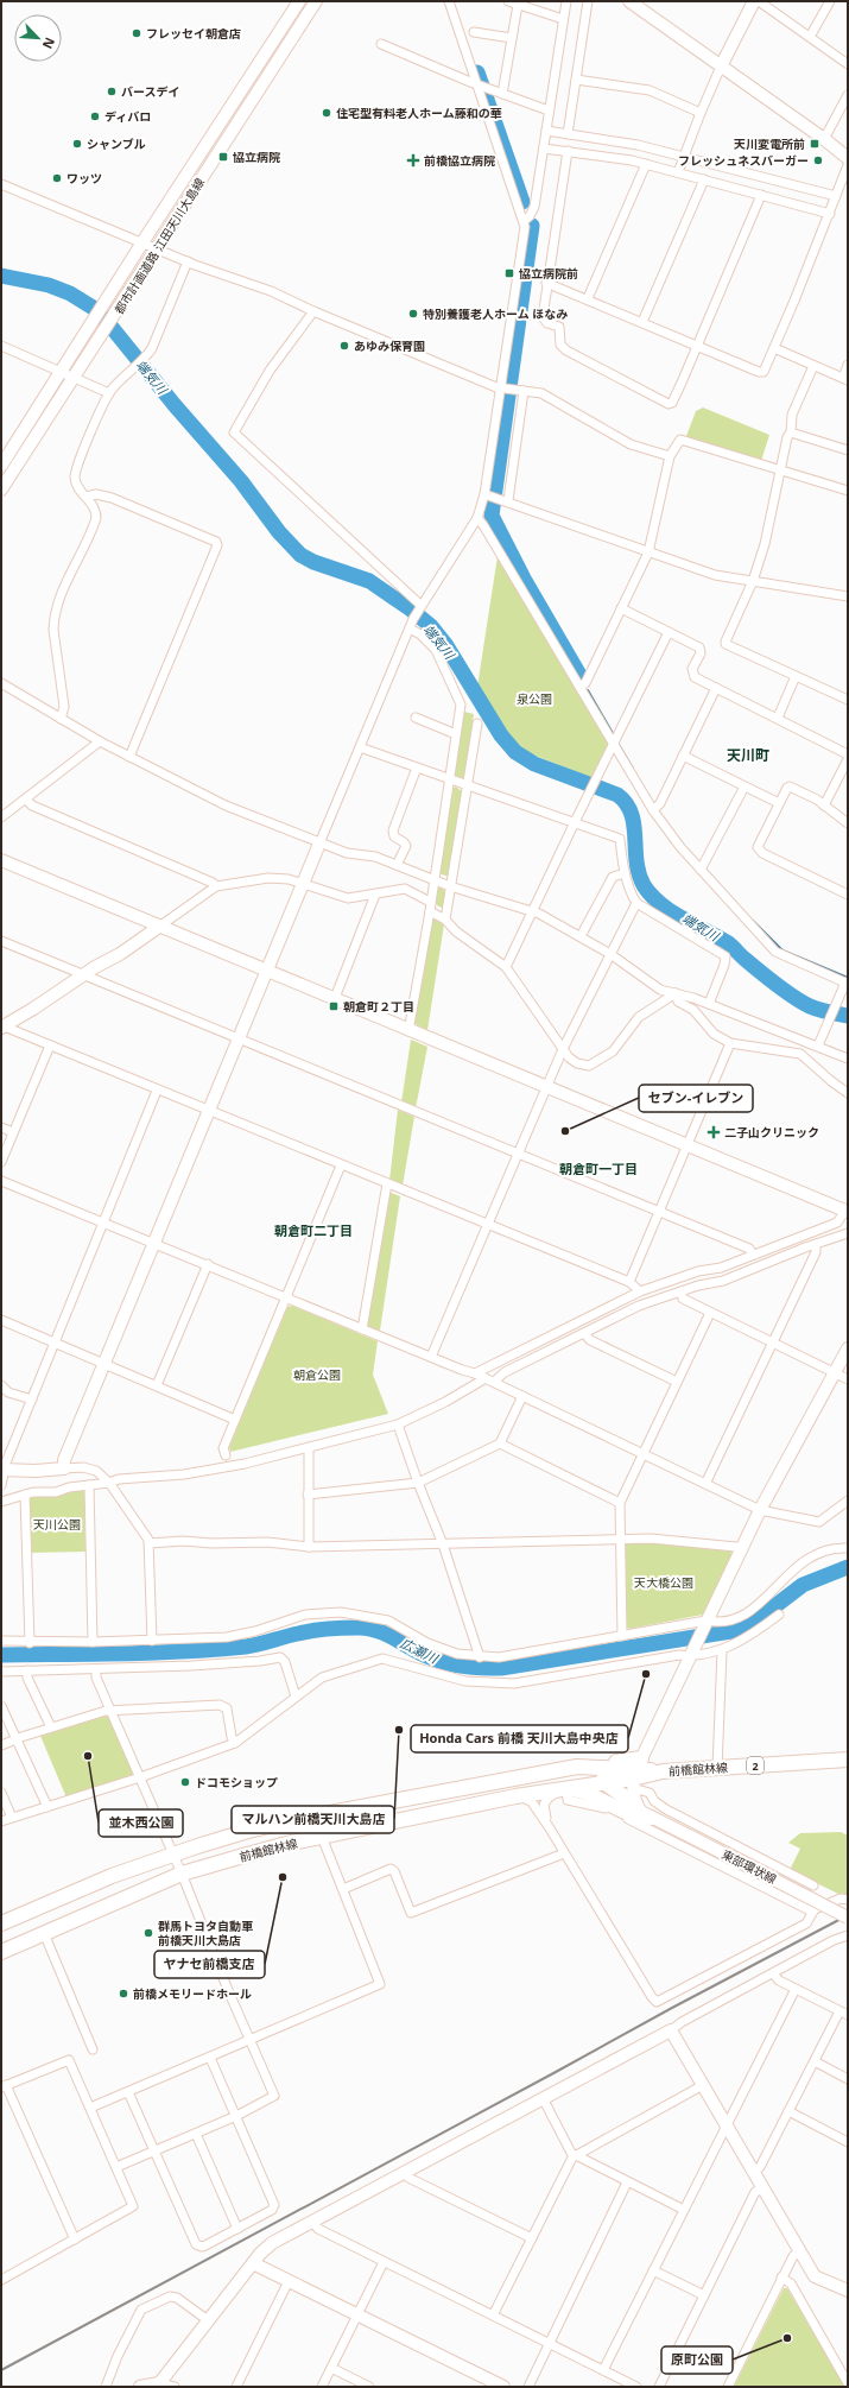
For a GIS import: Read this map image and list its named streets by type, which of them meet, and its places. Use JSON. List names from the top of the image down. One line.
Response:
{"streets":{"main road":["2","前橋館林線"],"street":["都市計画道路 江田天川大島線","東部環状線"]},"districts":["天川町","朝倉町一丁目","朝倉町二丁目"],"water":["端気川","広瀬川"],"parks":["泉公園","朝倉公園","天川公園","天大橋公園"],"places":{"other":["フレッセイ朝倉店","バースデイ","住宅型有料老人ホーム藤和の華","ディバロ","シャンブル","フレッシュネスバーガー","ワッツ","特別養護老人ホーム ほなみ","あゆみ保育園","セブン-イレブン","Honda Cars 前橋 天川大島中央店","マルハン前橋天川大島店","並木西公園","ドコモショップ","ヤナセ前橋支店","群馬トヨタ自動車 前橋天川大島店","前橋メモリードホール","原町公園"],"transit":["天川変電所前","協立病院","協立病院前","朝倉町２丁目"],"health":["前橋協立病院","二子山クリニック"]},"north":"bottom right"}
